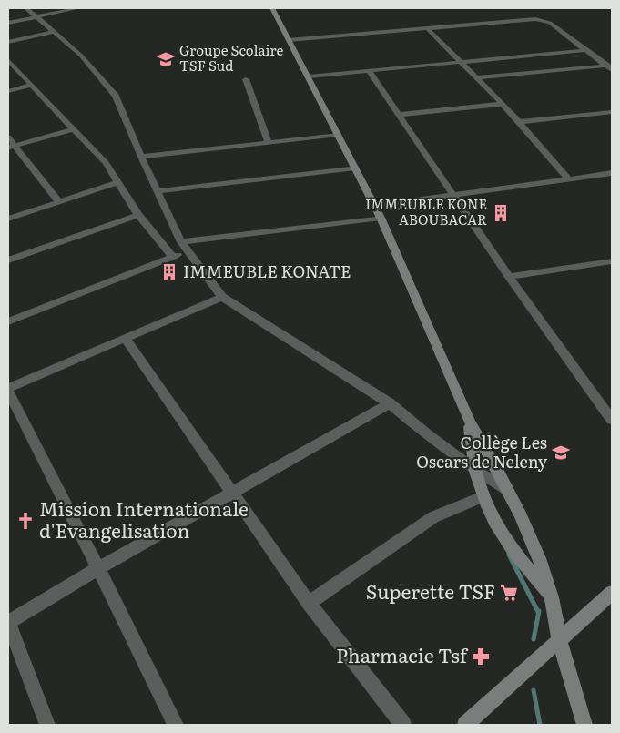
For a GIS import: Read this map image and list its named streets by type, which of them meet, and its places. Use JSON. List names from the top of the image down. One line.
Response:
{"places":{"school or university":["Groupe Scolaire TSF Sud","Collège Les Oscars de Neleny"],"building":["IMMEUBLE KONE ABOUBACAR","IMMEUBLE KONATE"],"church":["Mission Internationale d'Evangelisation"],"supermarket":["Superette TSF"],"pharmacy":["Pharmacie Tsf"]}}
